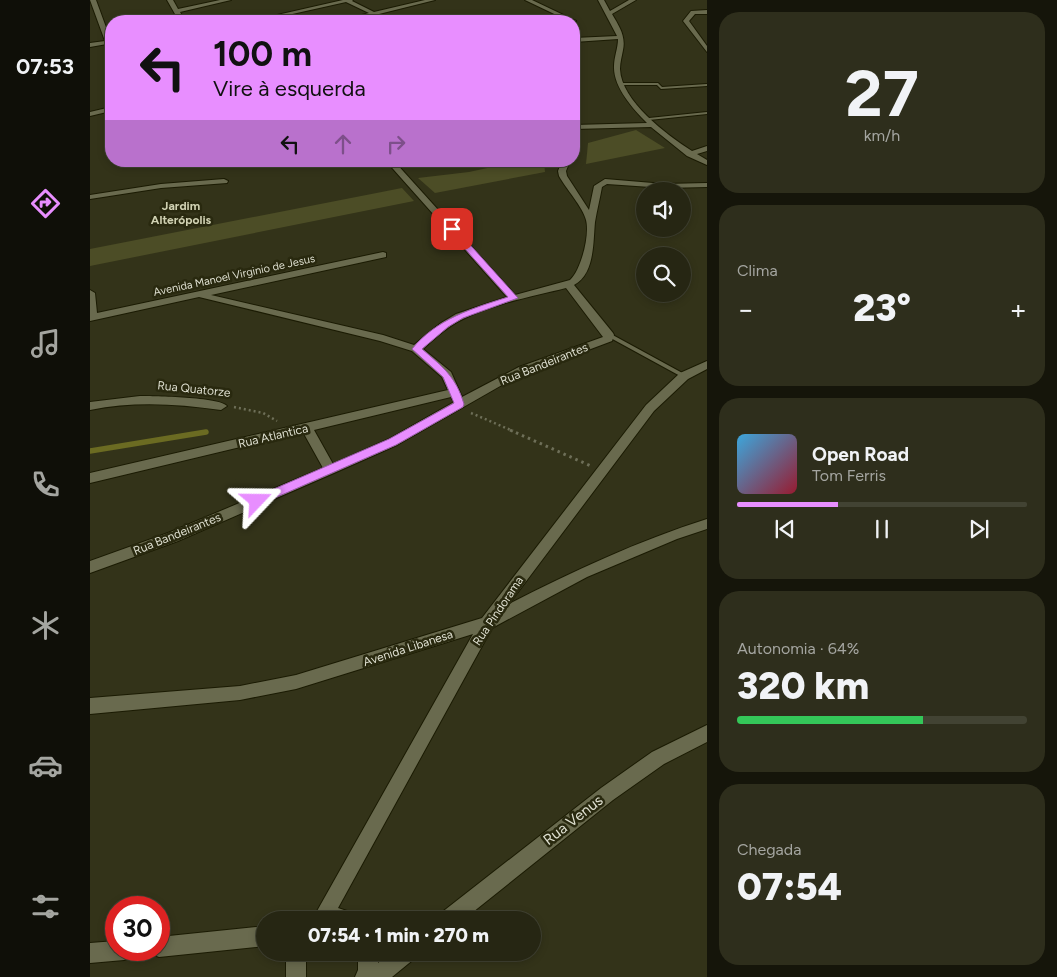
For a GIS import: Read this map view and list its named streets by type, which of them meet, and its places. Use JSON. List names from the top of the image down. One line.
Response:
{"streets":{"street":["Avenida Manoel Virginio de Jesus","Rua Bandeirantes","Rua Quatorze","Rua Atlantica","Rua Pindorama","Avenida Libanesa","Rua Venus"]},"crossings":[["Rua Quatorze","Rua Atlantica"],["Rua Pindorama","Avenida Libanesa"]],"districts":["Jardim Alterópolis"],"page":{"tabs":"07:53","tile":[["27","km/h"],"Clima",["Autonomia · 64%","320 km"],["Chegada","07:54"]],"turn":["100 m","Vire à esquerda"],"heat":["−","23°","+"],"song":["Open Road","Tom Ferris"],"limit":"30","trip":"07:54 · 1 min · 270 m"}}
